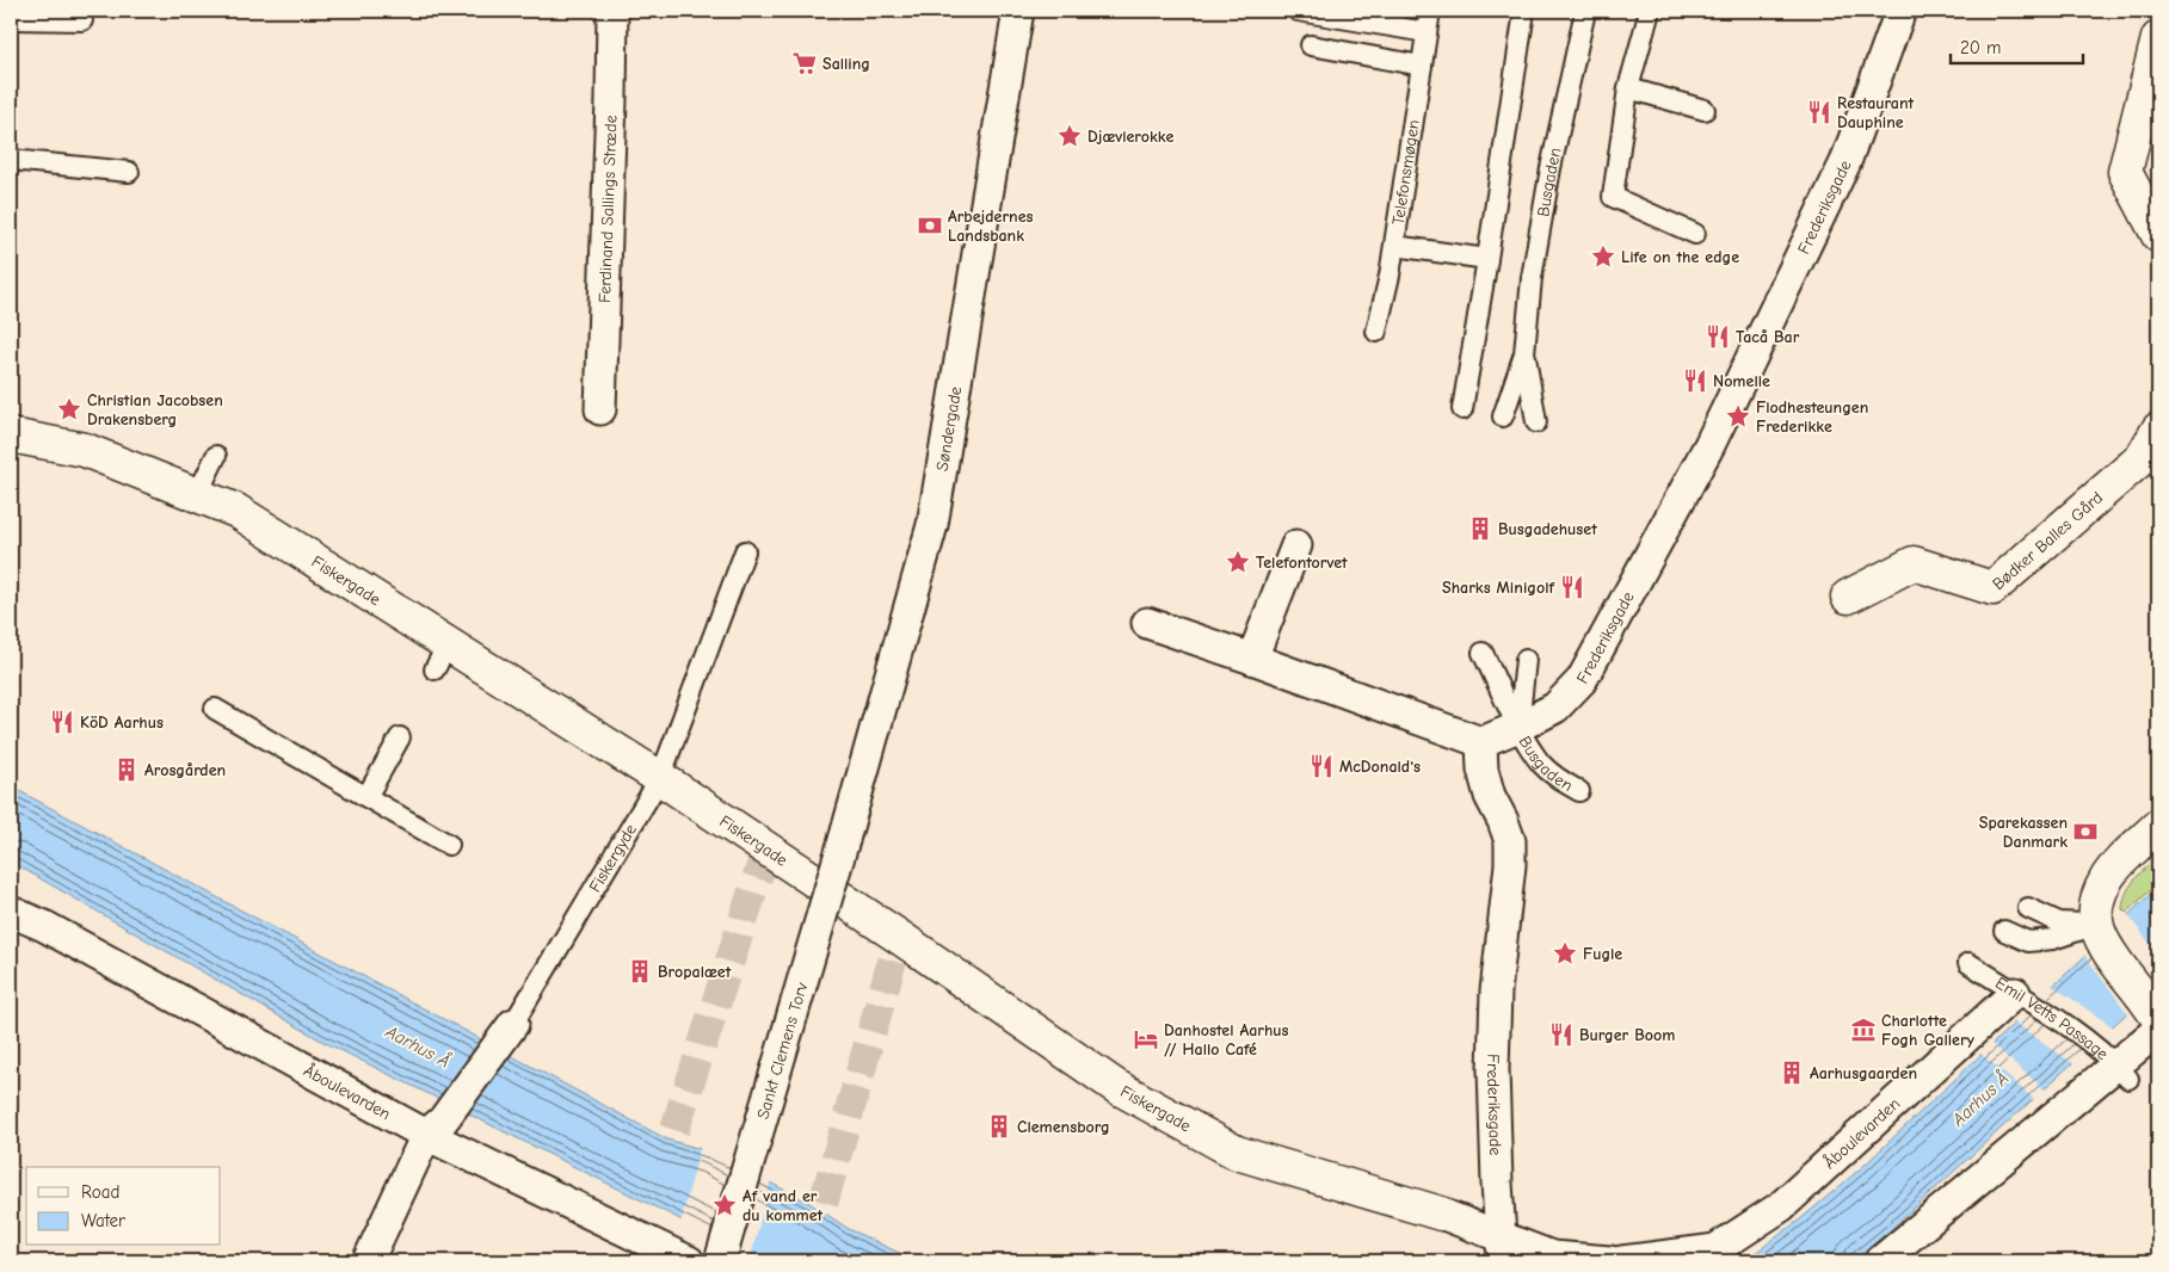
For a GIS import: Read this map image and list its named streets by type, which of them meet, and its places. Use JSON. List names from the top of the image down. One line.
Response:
{"streets":{"street":["Frederiksgade","Ferdinand Sallings Stræde","Søndergade","Bødker Balles Gård","Fiskergade","Fiskergyde","Sankt Clemens Torv","Åboulevarden"],"lane":["Telefonsmøgen","Busgaden","Emil Vetts Passage"]},"crossings":[["Busgaden","Frederiksgade"],["Frederiksgade","Fiskergade"],["Søndergade","Sankt Clemens Torv"],["Fiskergade","Fiskergyde"],["Fiskergyde","Åboulevarden"],["Emil Vetts Passage","Åboulevarden"]],"water":["Aarhus Å"],"places":{"supermarket":["Salling"],"restaurant":["Restaurant Dauphine","Tacå Bar","Nomelle","Sharks Minigolf","KöD Aarhus","McDonald's","Burger Boom"],"place":["Djævlerokke","Life on the edge","Christian Jacobsen Drakensberg","Flodhesteungen Frederikke","Telefontorvet","Fugle","Af vand er du kommet"],"bank":["Arbejdernes Landsbank","Sparekassen Danmark"],"building":["Busgadehuset","Arosgården","Bropalæet","Aarhusgaarden","Clemensborg"],"museum":["Charlotte Fogh Gallery"],"hotel":["Danhostel Aarhus // Hallo Café"]},"legend":["Road","Water"],"scale_bar":"20 m"}
